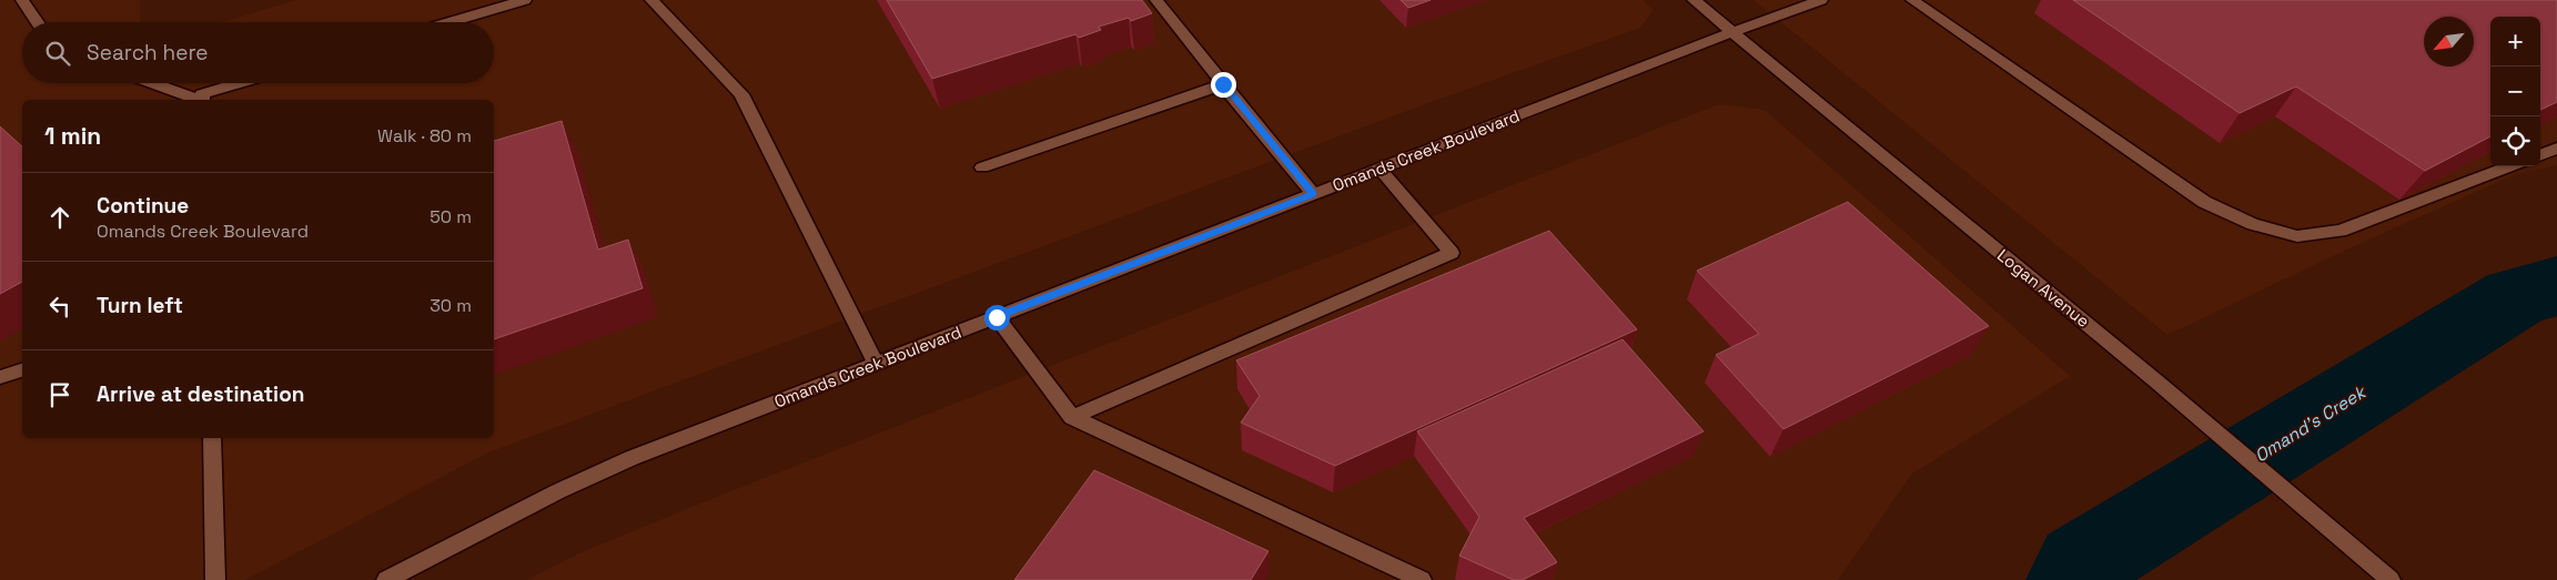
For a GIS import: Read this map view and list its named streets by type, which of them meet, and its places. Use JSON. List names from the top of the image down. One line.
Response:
{"streets":{"street":["Omands Creek Boulevard","Logan Avenue"]},"crossings":[["Omands Creek Boulevard","Logan Avenue"]],"water":["Omand's Creek"],"north":"bottom left","page":{"map_buttons":["+","−"],"search":"Search here","heading":["1 min","Walk · 80 m"],"list":[["Continue","Omands Creek Boulevard","50 m"],["Turn left","30 m"],"Arrive at destination"]}}
